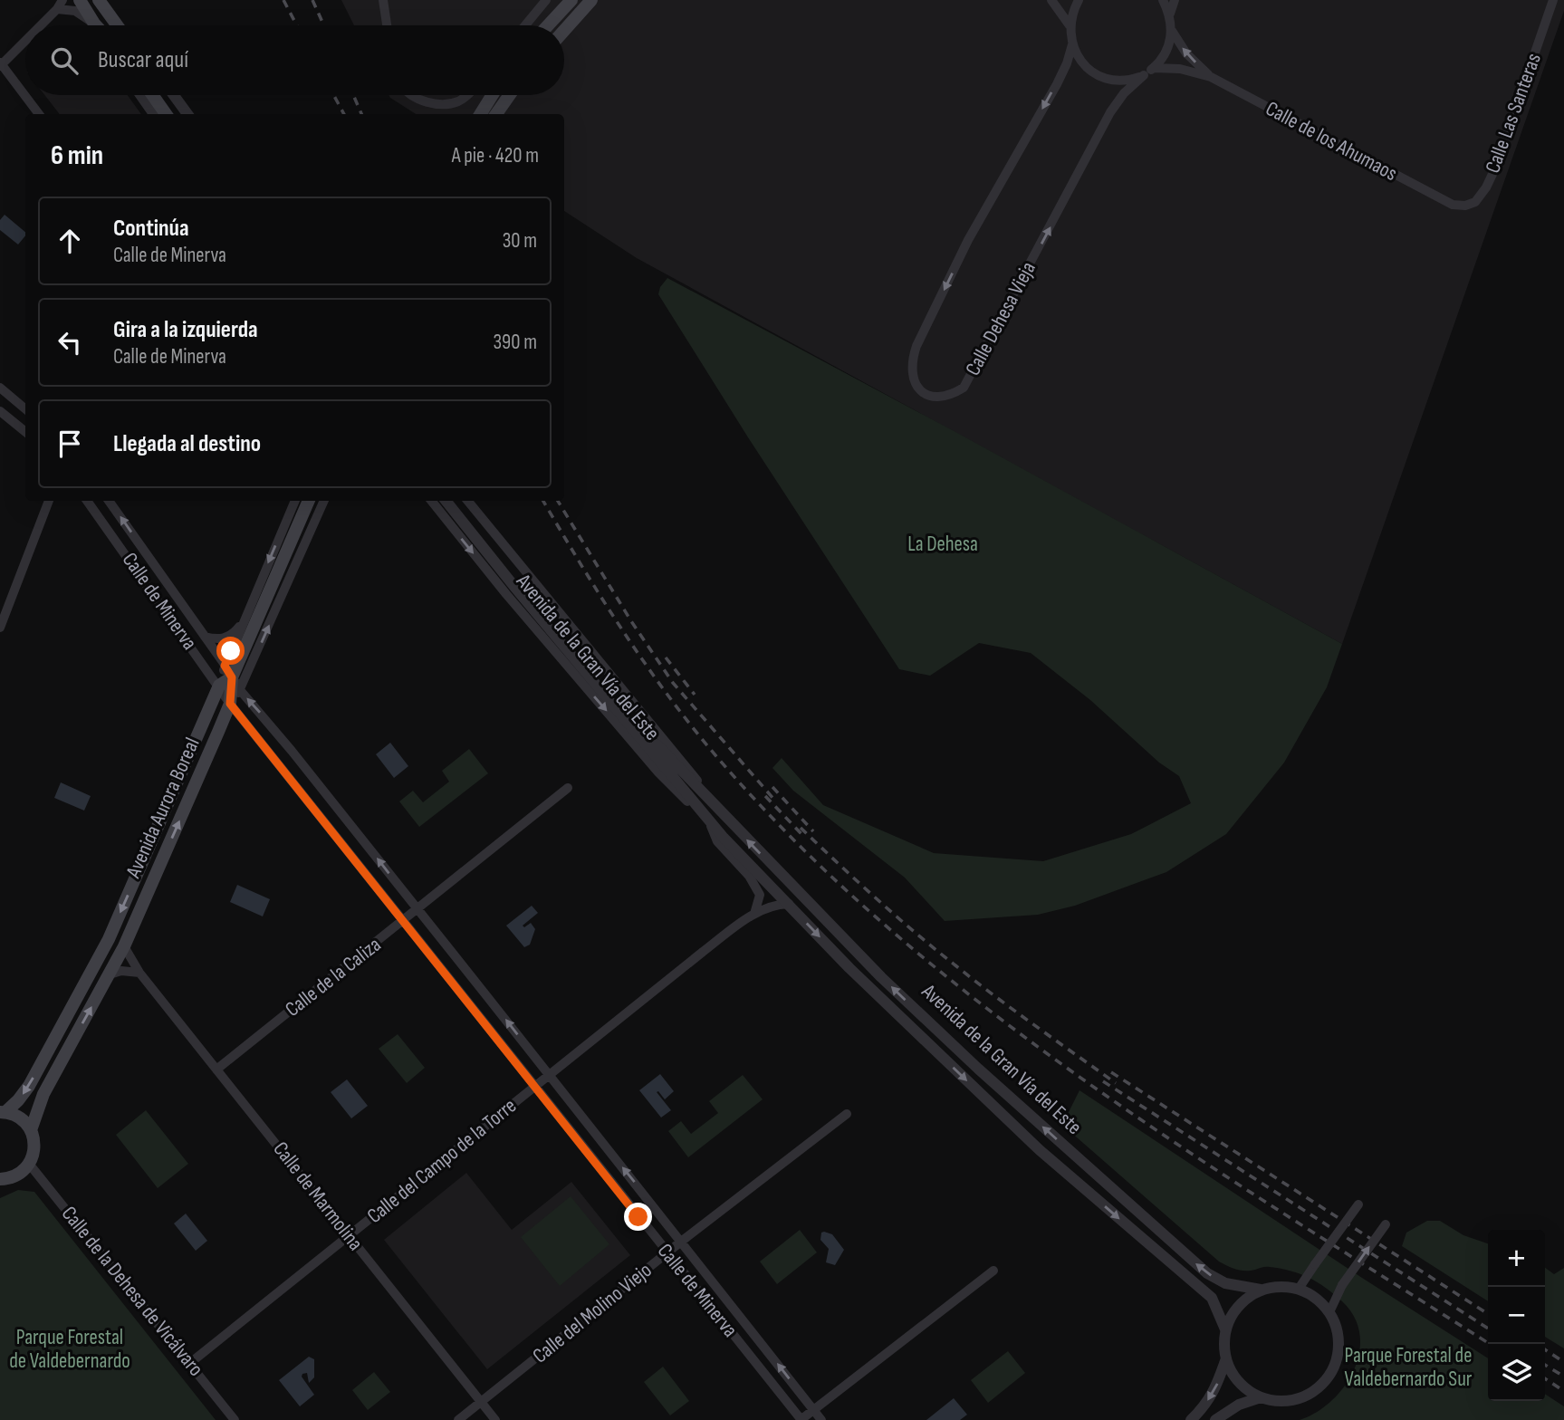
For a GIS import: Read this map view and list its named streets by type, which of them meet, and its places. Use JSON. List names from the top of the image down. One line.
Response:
{"streets":{"main road":["Avenida Aurora Boreal"],"street":["Calle Las Santeras","Calle de los Ahumaos","Calle Dehesa Vieja","Calle de Minerva","Avenida de la Gran Vía del Este","Calle de la Caliza","Calle del Campo de la Torre","Calle de Marmolina","Calle de la Dehesa de Vicálvaro","Calle del Molino Viejo"]},"crossings":[["Calle Las Santeras","Calle de los Ahumaos"],["Calle de los Ahumaos","Calle Dehesa Vieja"],["Calle de Minerva","Avenida Aurora Boreal"],["Calle de Minerva","Calle de la Caliza"],["Calle de Minerva","Calle del Campo de la Torre"],["Calle de Minerva","Calle del Molino Viejo"],["Avenida de la Gran Vía del Este","Calle del Campo de la Torre"],["Avenida Aurora Boreal","Calle de Marmolina"],["Avenida Aurora Boreal","Calle de la Dehesa de Vicálvaro"],["Calle de la Caliza","Calle de Marmolina"],["Calle del Campo de la Torre","Calle de Marmolina"],["Calle del Campo de la Torre","Calle de la Dehesa de Vicálvaro"],["Calle de Marmolina","Calle del Molino Viejo"]],"parks":["La Dehesa","Parque Forestal de Valdebernardo","Parque Forestal de Valdebernardo Sur"],"page":{"search":"Buscar aquí","heading":["6 min","A pie · 420 m"],"list":[["Continúa","Calle de Minerva","30 m"],["Gira a la izquierda","Calle de Minerva","390 m"],"Llegada al destino"],"map_buttons":["+","−"]}}
